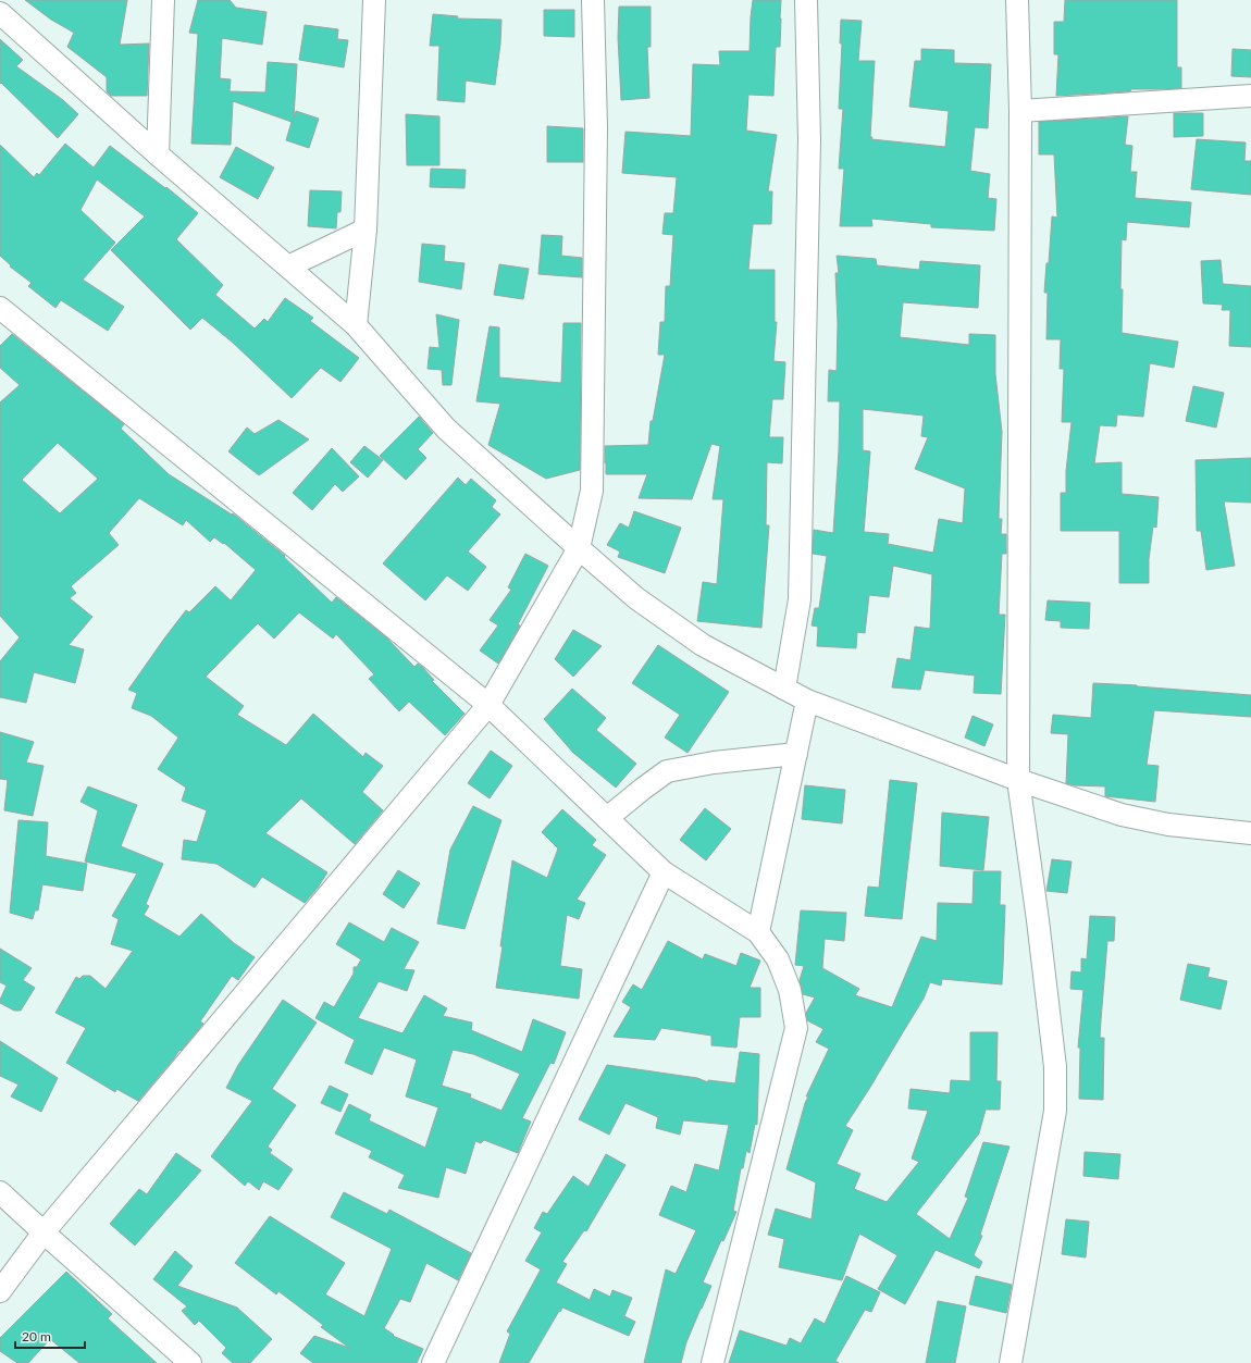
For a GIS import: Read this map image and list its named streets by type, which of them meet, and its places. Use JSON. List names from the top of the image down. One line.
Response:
{"scale_bar":"20 m"}
